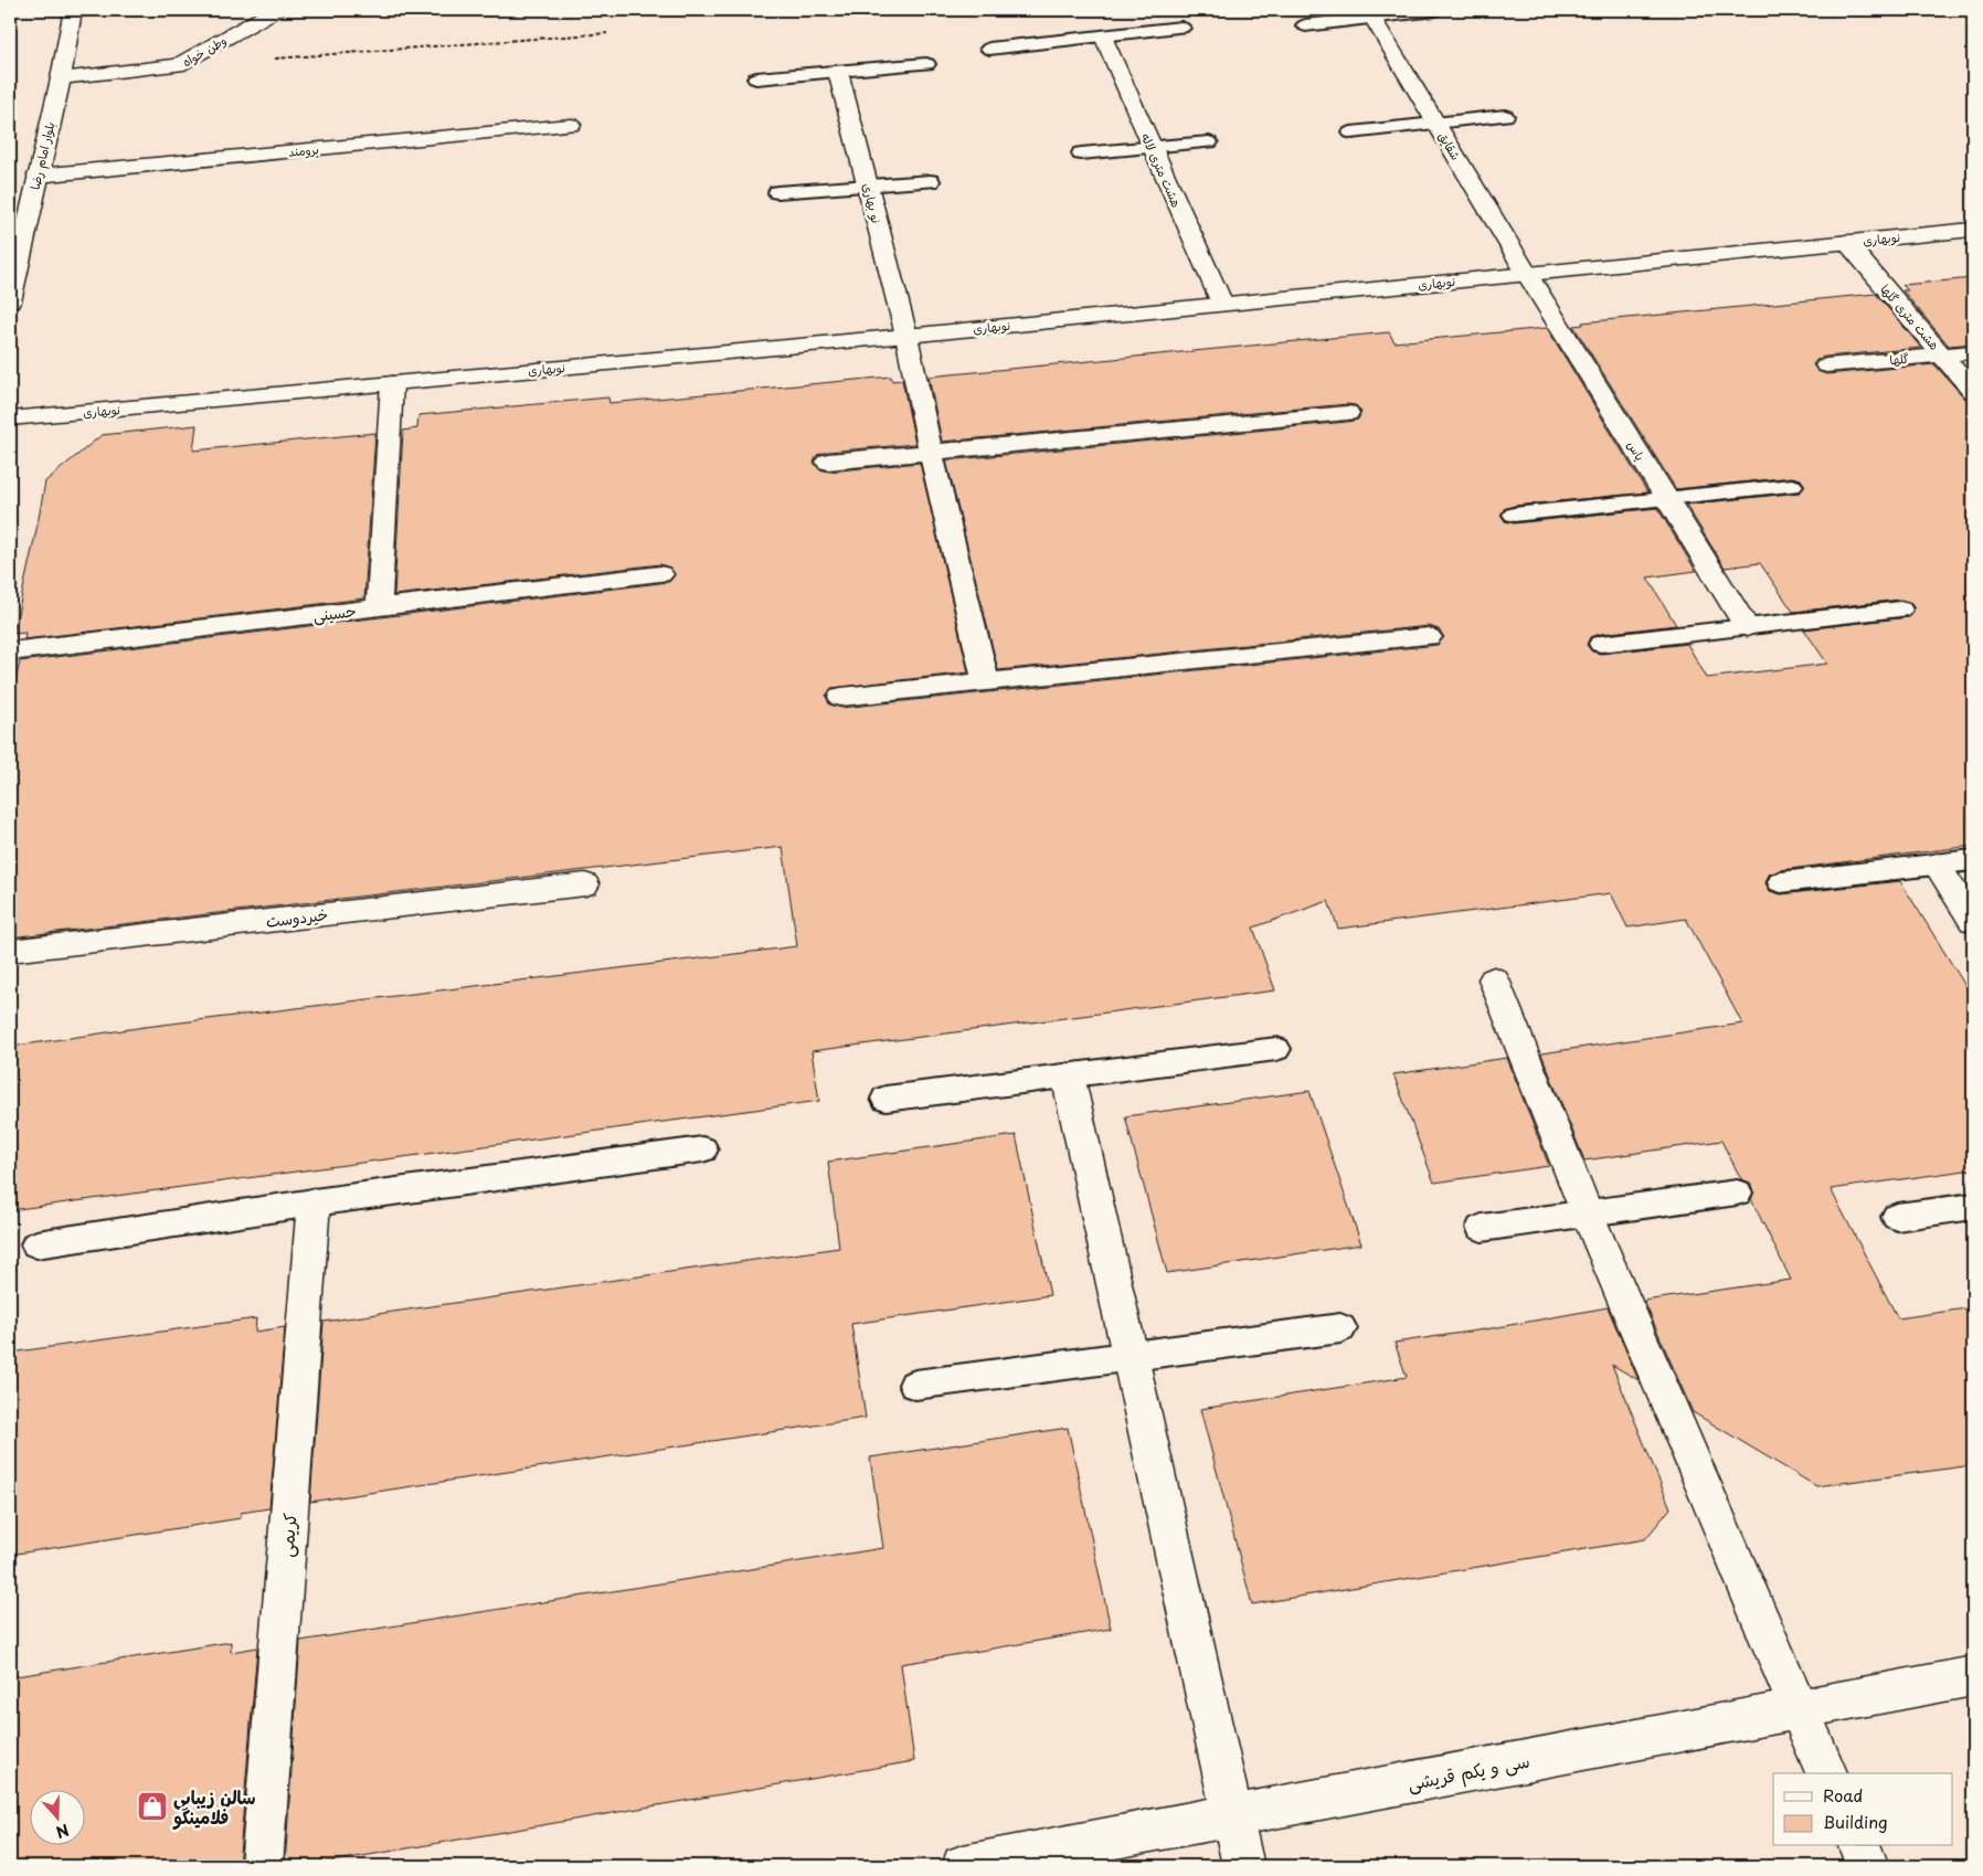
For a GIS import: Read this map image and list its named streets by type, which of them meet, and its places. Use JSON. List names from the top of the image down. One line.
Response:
{"streets":{"street":["وطن خواه","شقایق","برومند","بلوار امام رضا","هشت متری لاله","نو بهاری","نوبهاری","هشت متری گلها","گلها","یاس","حسینی","خیردوست","کریمی","سی و یکم قریشی"]},"crossings":[["وطن خواه","بلوار امام رضا"],["شقایق","نوبهاری"],["شقایق","یاس"],["برومند","بلوار امام رضا"],["هشت متری لاله","نوبهاری"],["نو بهاری","نوبهاری"],["نوبهاری","هشت متری گلها"],["نوبهاری","یاس"],["هشت متری گلها","گلها"]],"places":{"shop":["سالن زیبایی فلامینگو"]},"legend":["Road","Building"],"north":"bottom"}
